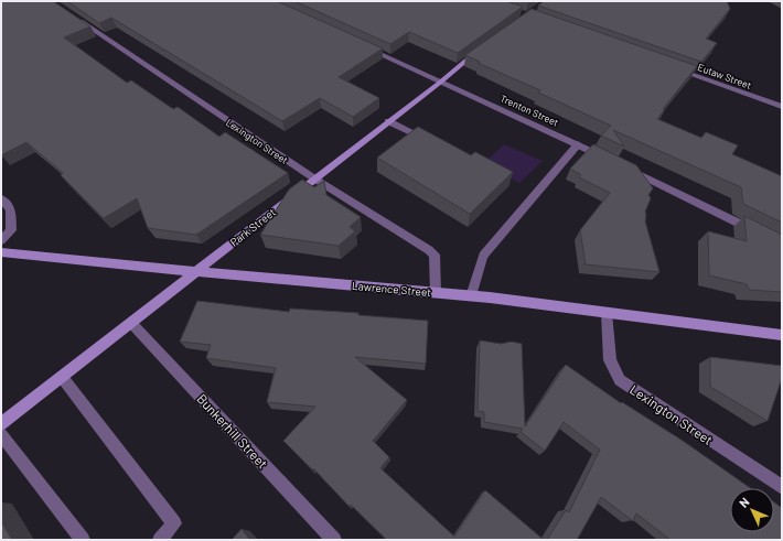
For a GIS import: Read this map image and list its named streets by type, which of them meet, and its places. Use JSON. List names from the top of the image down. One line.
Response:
{"streets":{"main road":["Park Street","Lawrence Street"],"street":["Eutaw Street","Trenton Street","Lexington Street","Bunkerhill Street"]},"crossings":[["Trenton Street","Park Street"],["Lexington Street","Park Street"],["Lexington Street","Lawrence Street"],["Park Street","Lawrence Street"],["Park Street","Bunkerhill Street"]],"north":"top left"}
